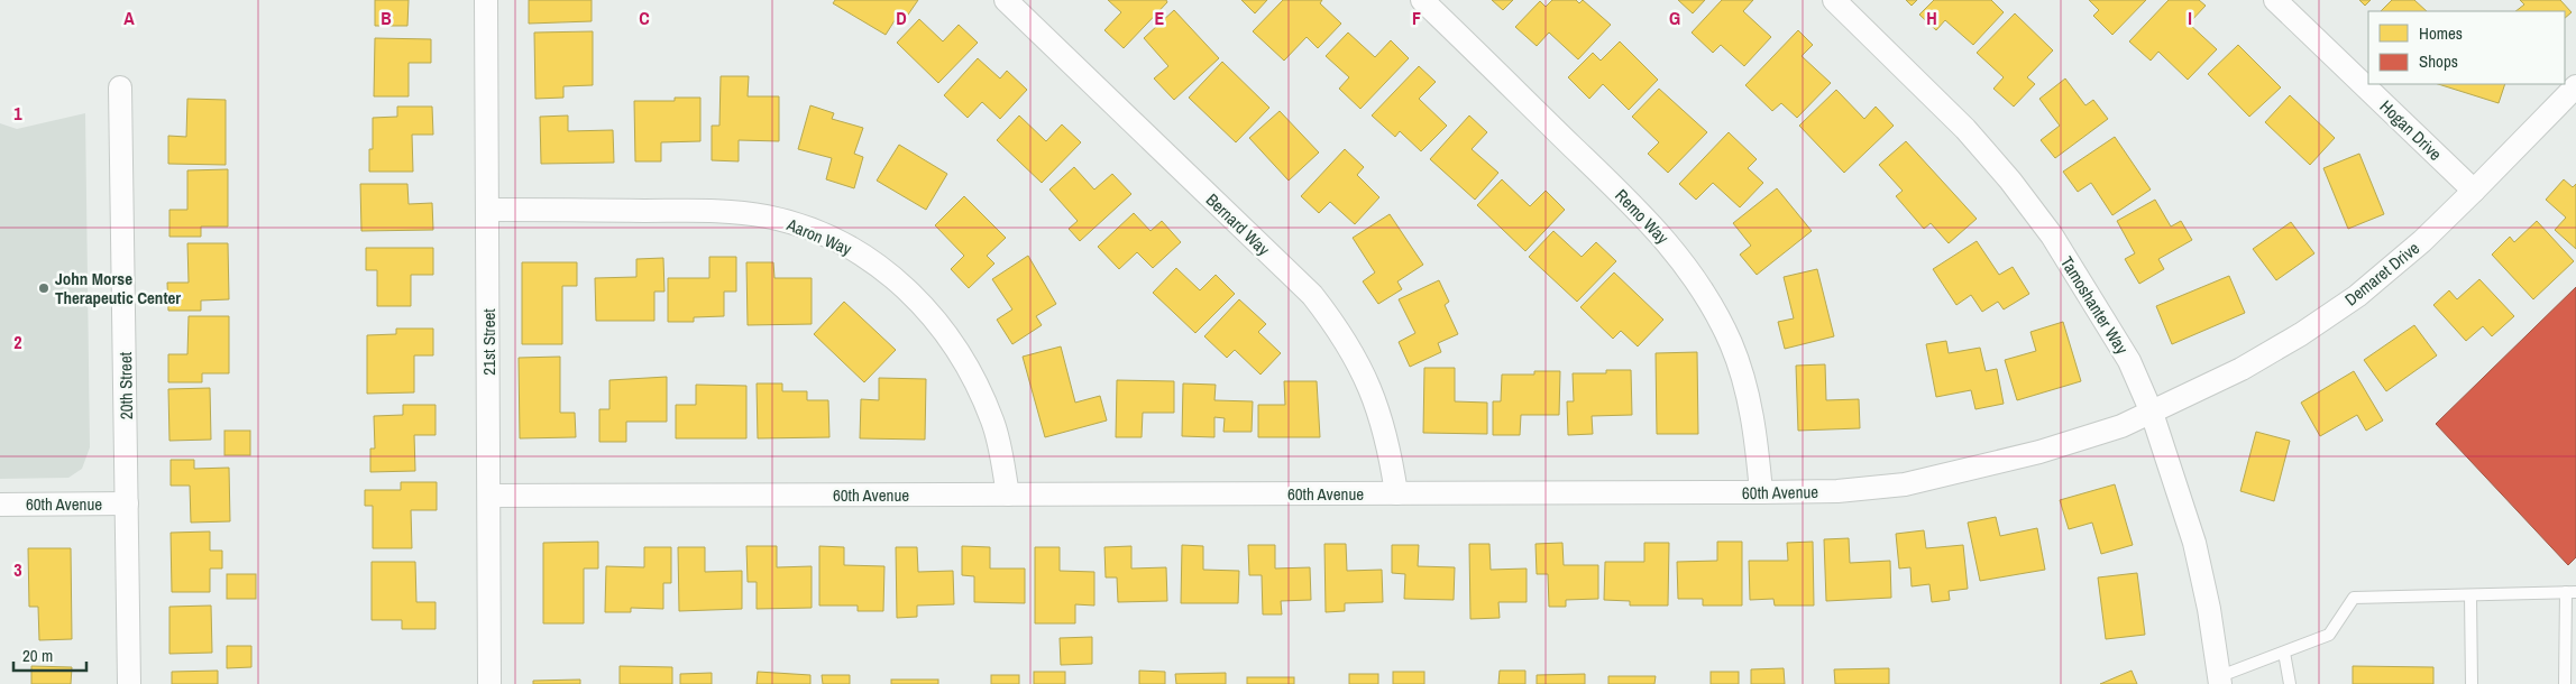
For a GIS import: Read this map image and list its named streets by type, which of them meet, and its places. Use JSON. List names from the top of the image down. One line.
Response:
{"streets":{"street":["Hogan Drive","Remo Way","Bernard Way","Aaron Way","Demaret Drive","Tamoshanter Way","21st Street","20th Street","60th Avenue"]},"crossings":[["Hogan Drive","Demaret Drive"],["Remo Way","60th Avenue"],["Bernard Way","60th Avenue"],["Aaron Way","21st Street"],["Aaron Way","60th Avenue"],["Demaret Drive","Tamoshanter Way"],["Demaret Drive","60th Avenue"],["Tamoshanter Way","60th Avenue"],["21st Street","60th Avenue"],["20th Street","60th Avenue"]],"places":["John Morse Therapeutic Center"],"legend":["Homes","Shops"],"scale_bar":"20 m","grid":{"columns":["A","B","C","D","E","F","G","H","I"],"rows":["1","2","3"]}}
